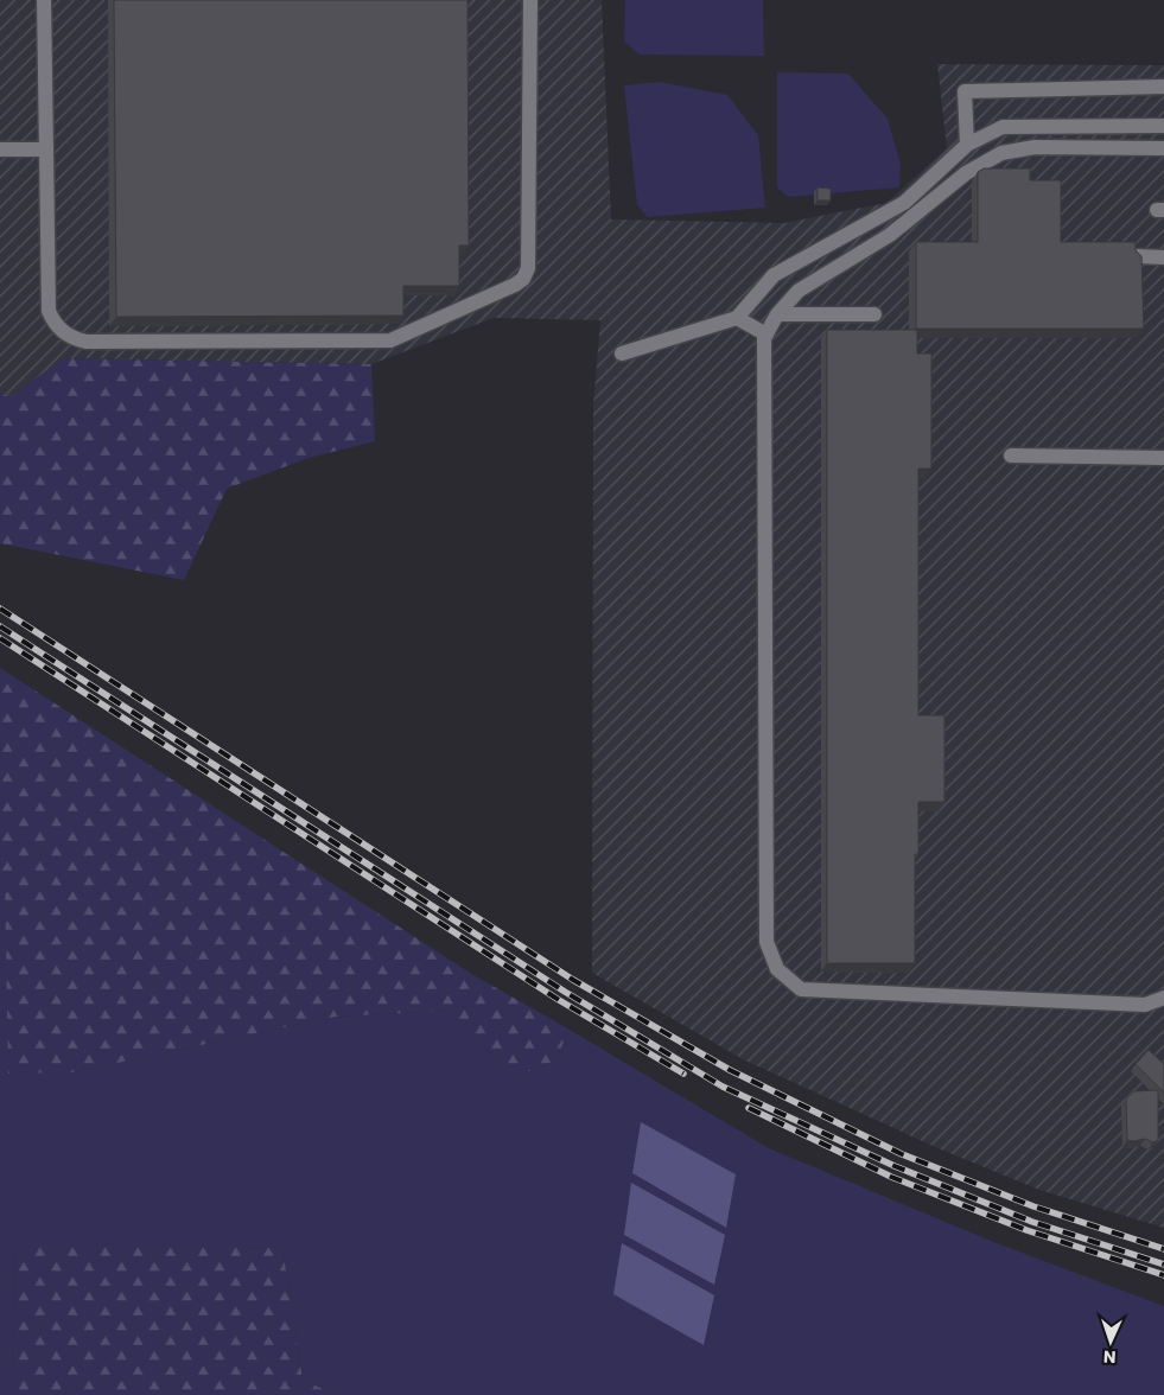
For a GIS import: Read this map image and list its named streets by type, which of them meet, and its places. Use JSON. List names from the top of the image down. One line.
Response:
{"north":"bottom"}
